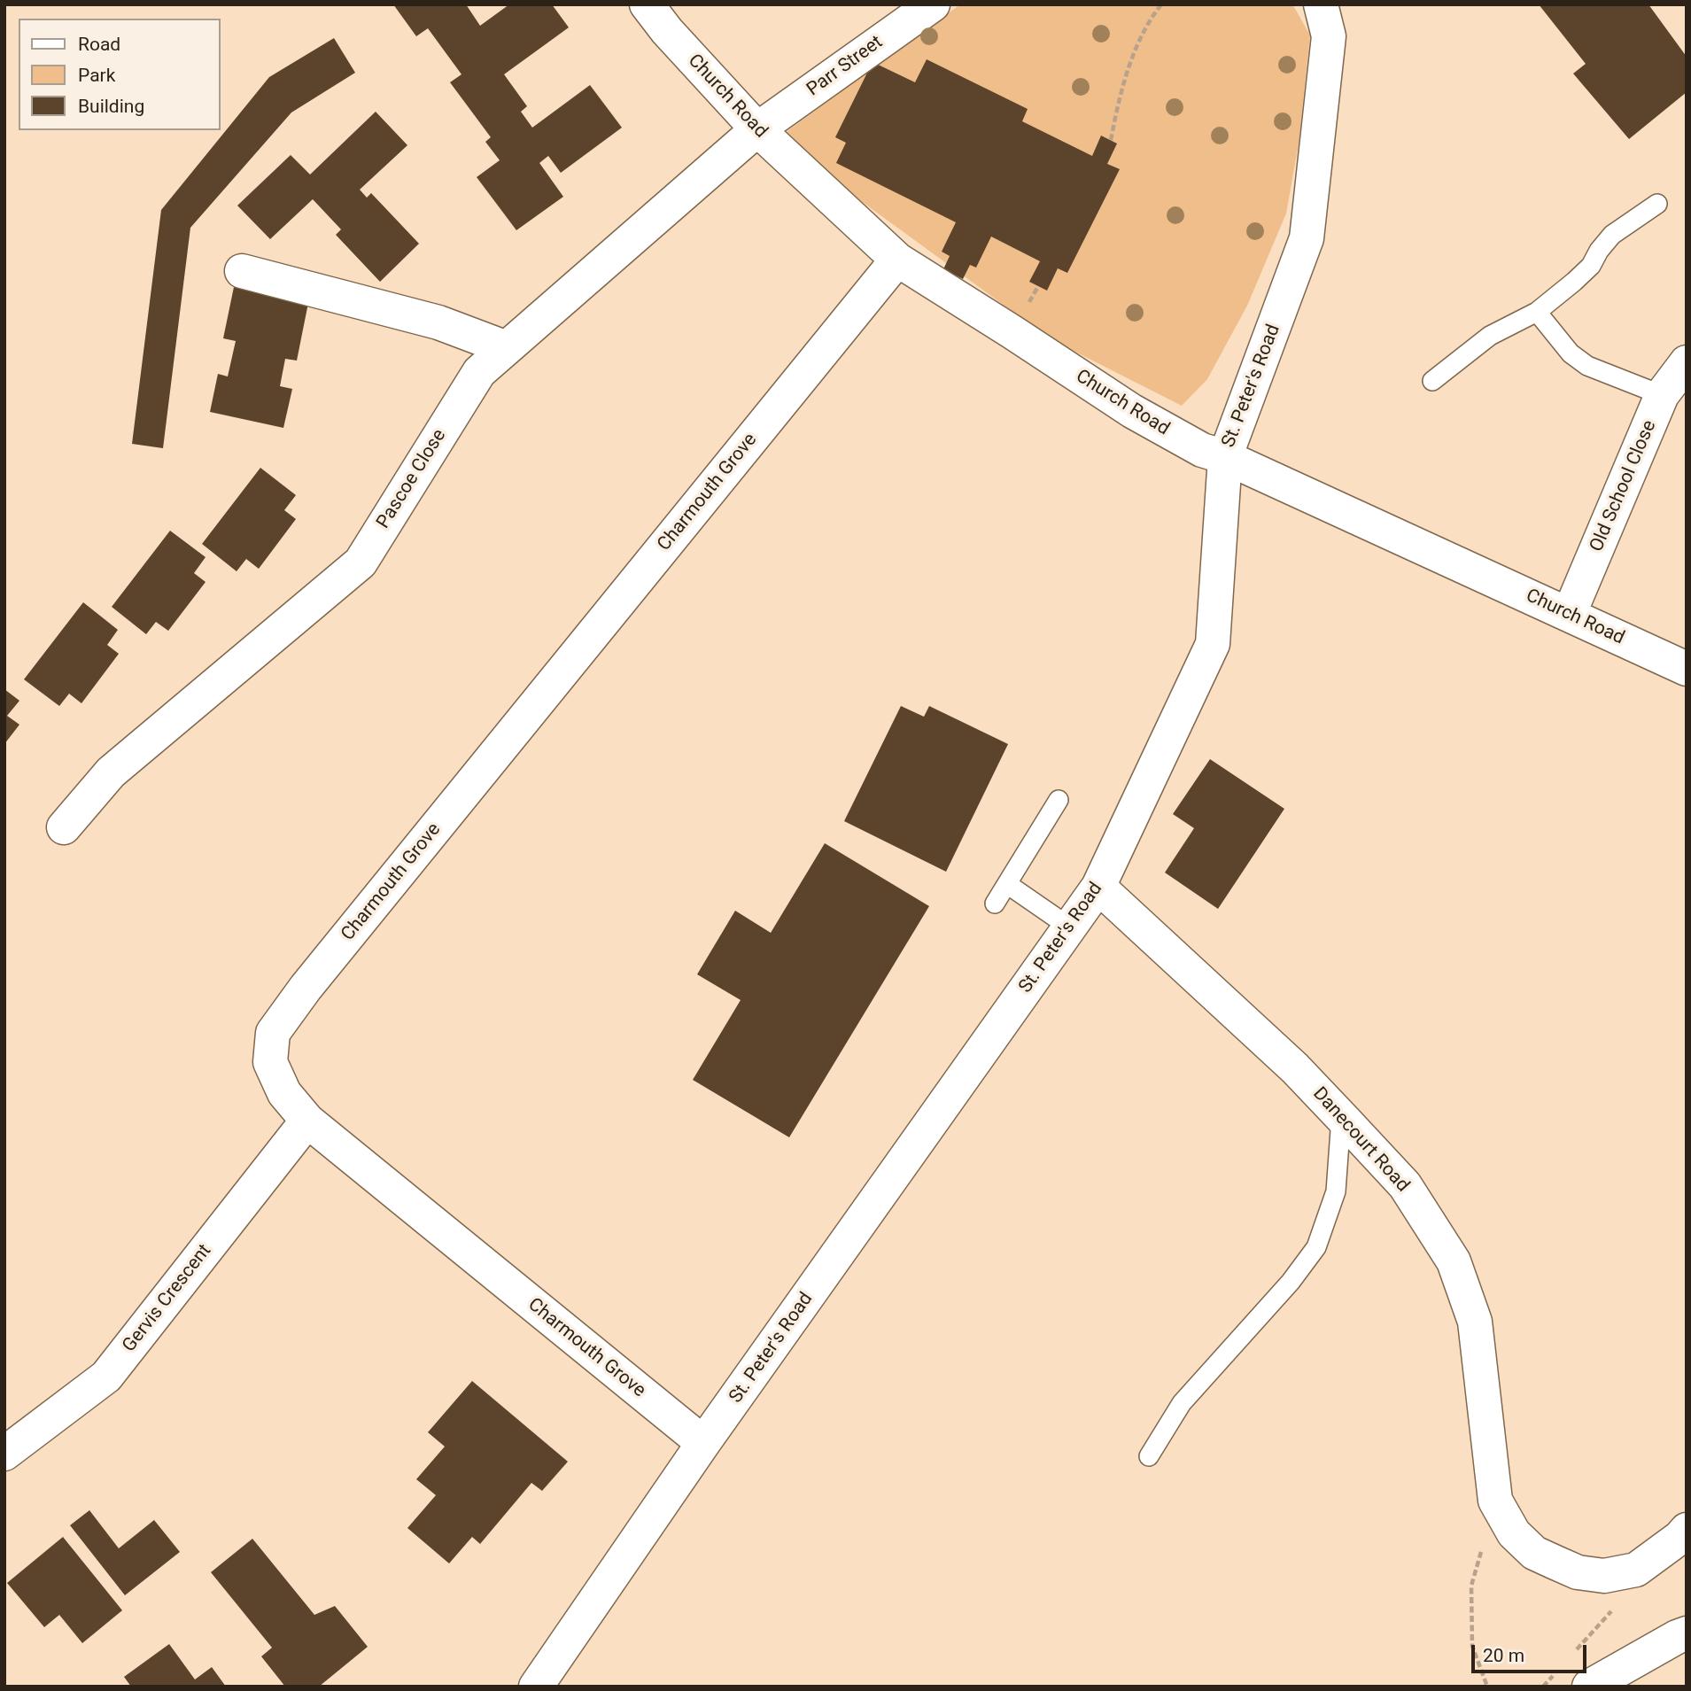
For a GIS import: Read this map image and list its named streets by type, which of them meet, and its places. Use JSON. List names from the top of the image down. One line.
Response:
{"streets":{"street":["Parr Street","Church Road","St. Peter's Road","Pascoe Close","Old School Close","Charmouth Grove","Danecourt Road","Gervis Crescent"]},"crossings":[["Parr Street","Church Road"],["Parr Street","Pascoe Close"],["Church Road","St. Peter's Road"],["Church Road","Pascoe Close"],["Church Road","Old School Close"],["Church Road","Charmouth Grove"],["St. Peter's Road","Charmouth Grove"],["St. Peter's Road","Danecourt Road"],["Charmouth Grove","Gervis Crescent"]],"legend":["Road","Park","Building"],"scale_bar":"20 m"}
